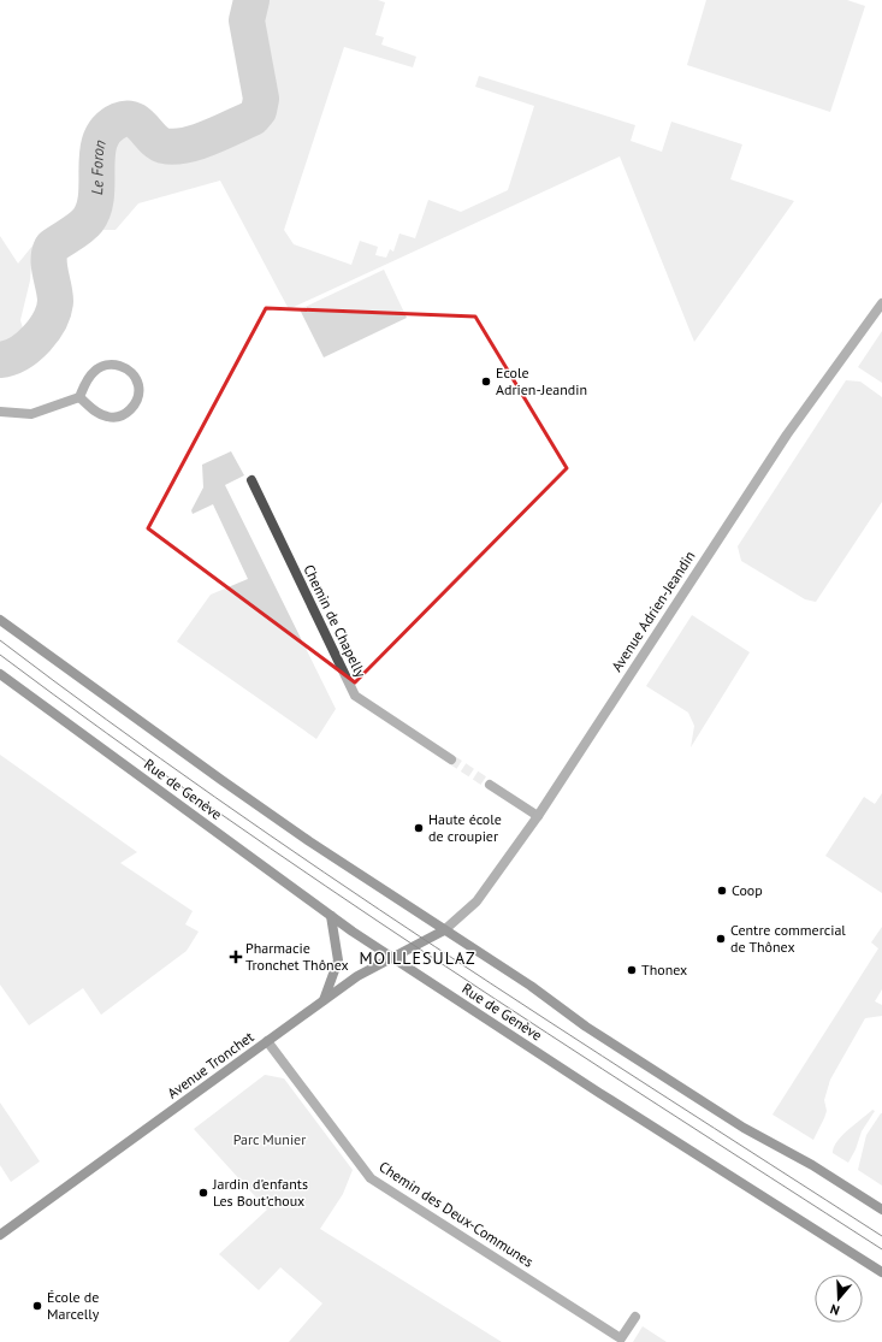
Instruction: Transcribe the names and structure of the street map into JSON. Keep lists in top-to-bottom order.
{
  "streets": {
    "main road": ["Rue de Genève", "Avenue Tronchet"],
    "street": ["Avenue Adrien-Jeandin", "Chemin de Chapelly", "Chemin des Deux-Communes"]
  },
  "crossings": [
    ["Avenue Adrien-Jeandin", "Rue de Genève"],
    ["Avenue Adrien-Jeandin", "Avenue Tronchet"],
    ["Rue de Genève", "Avenue Tronchet"],
    ["Avenue Tronchet", "Chemin des Deux-Communes"]
  ],
  "districts": ["MOILLESULAZ"],
  "water": ["Le Foron"],
  "parks": ["Parc Munier"],
  "places": {
    "other": [
      "Ecole Adrien-Jeandin",
      "Haute école de croupier",
      "Coop",
      "Centre commercial de Thônex",
      "Thonex",
      "Jardin d'enfants Les Bout'choux",
      "École de Marcelly"
    ],
    "health": ["Pharmacie Tronchet Thônex"]
  },
  "north": "bottom"
}
